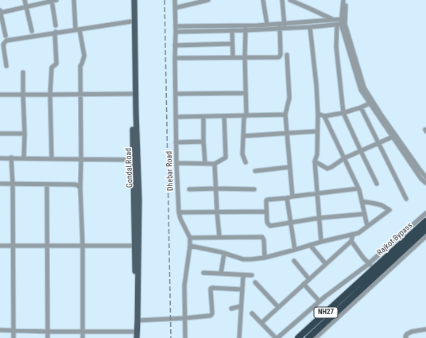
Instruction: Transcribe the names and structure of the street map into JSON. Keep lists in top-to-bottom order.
{
  "streets": {
    "highway": ["Rajkot Bypass", "NH27"],
    "main road": ["Gondal Road"],
    "street": ["Dhebar Road"]
  },
  "crossings": [
    ["Rajkot Bypass", "NH27"]
  ]
}
